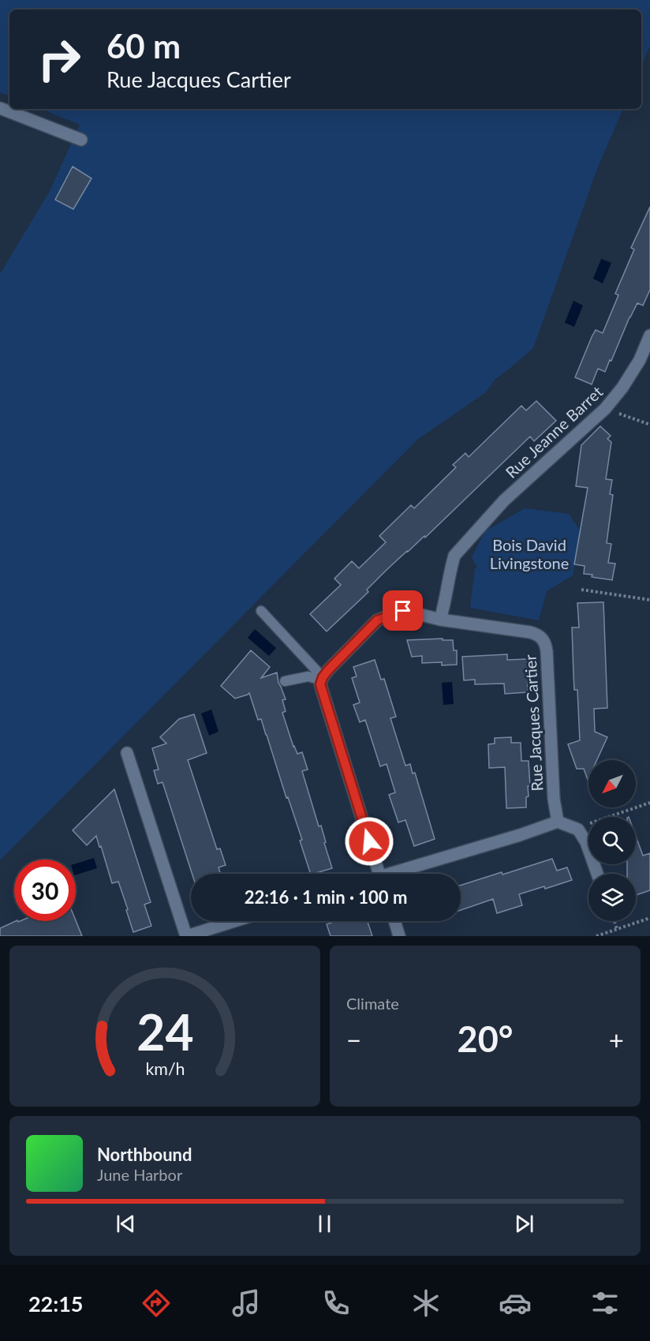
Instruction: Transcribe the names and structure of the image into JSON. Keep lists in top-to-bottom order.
{
  "streets": {
    "street": ["Rue Jeanne Barret", "Rue Jacques Cartier"]
  },
  "crossings": [
    ["Rue Jeanne Barret", "Rue Jacques Cartier"]
  ],
  "parks": ["Bois David Livingstone"],
  "north": "bottom left",
  "page": {
    "turn": ["60 m", "Rue Jacques Cartier"],
    "limit": "30",
    "trip": "22:16 · 1 min · 100 m",
    "tile": "Climate",
    "heat": ["−", "20°", "+"],
    "song": ["Northbound", "June Harbor"],
    "tabs": "22:15",
    "gauge": ["24", "km/h"]
  }
}
